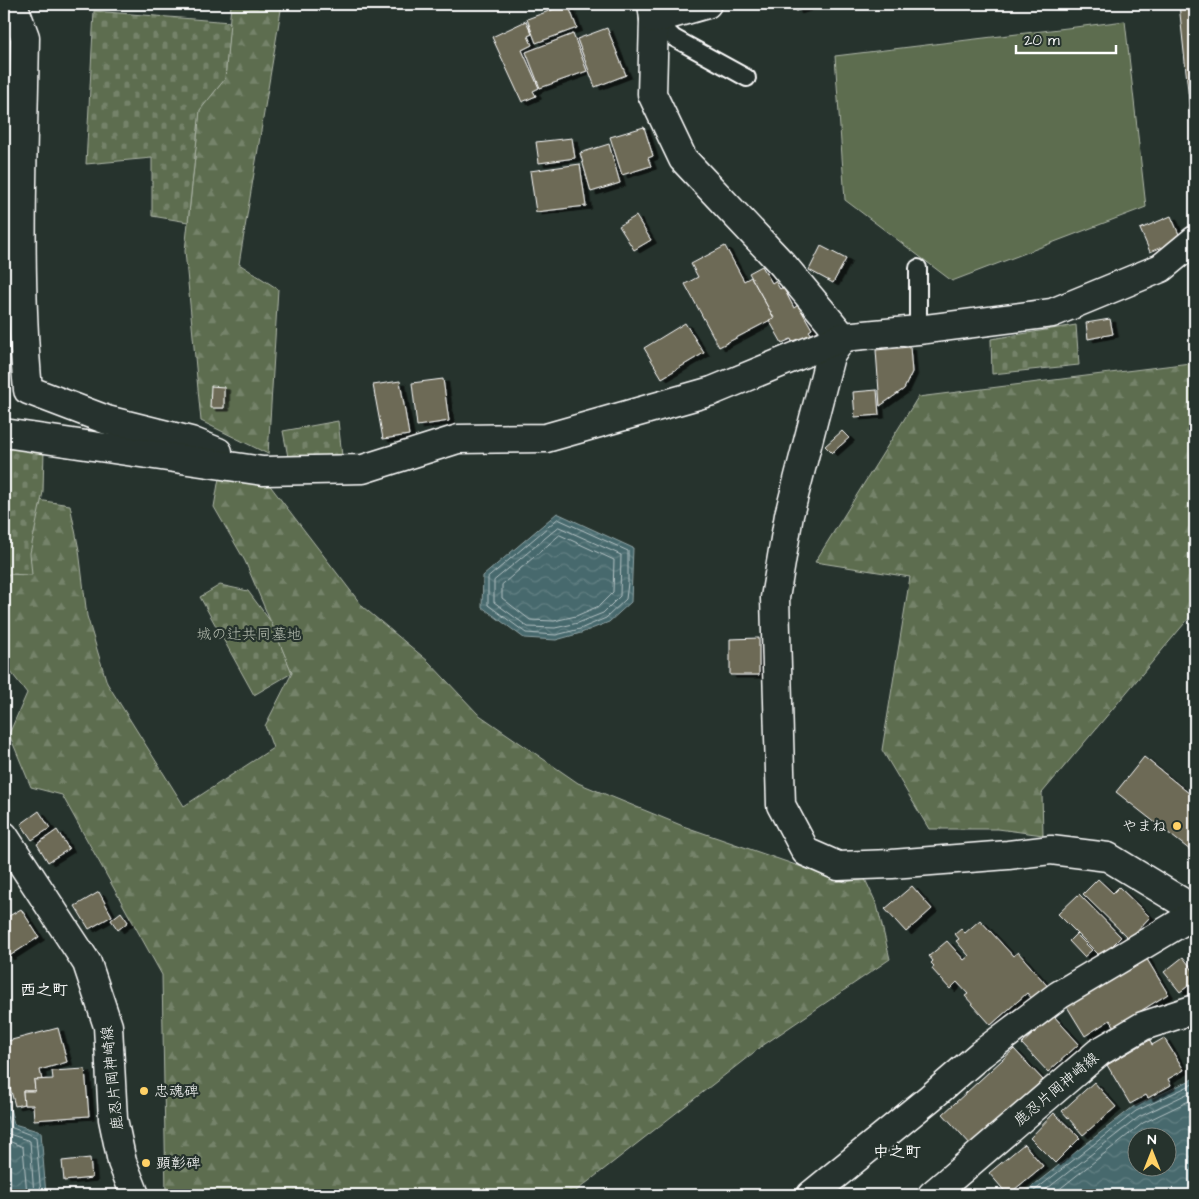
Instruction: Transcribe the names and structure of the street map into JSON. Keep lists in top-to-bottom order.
{
  "streets": {
    "street": ["鹿忍片岡神崎線"]
  },
  "districts": ["西之町", "中之町"],
  "parks": ["城の辻共同墓地"],
  "places": ["やまね", "忠魂碑", "顕彰碑"],
  "scale_bar": "20 m",
  "north": "top"
}
